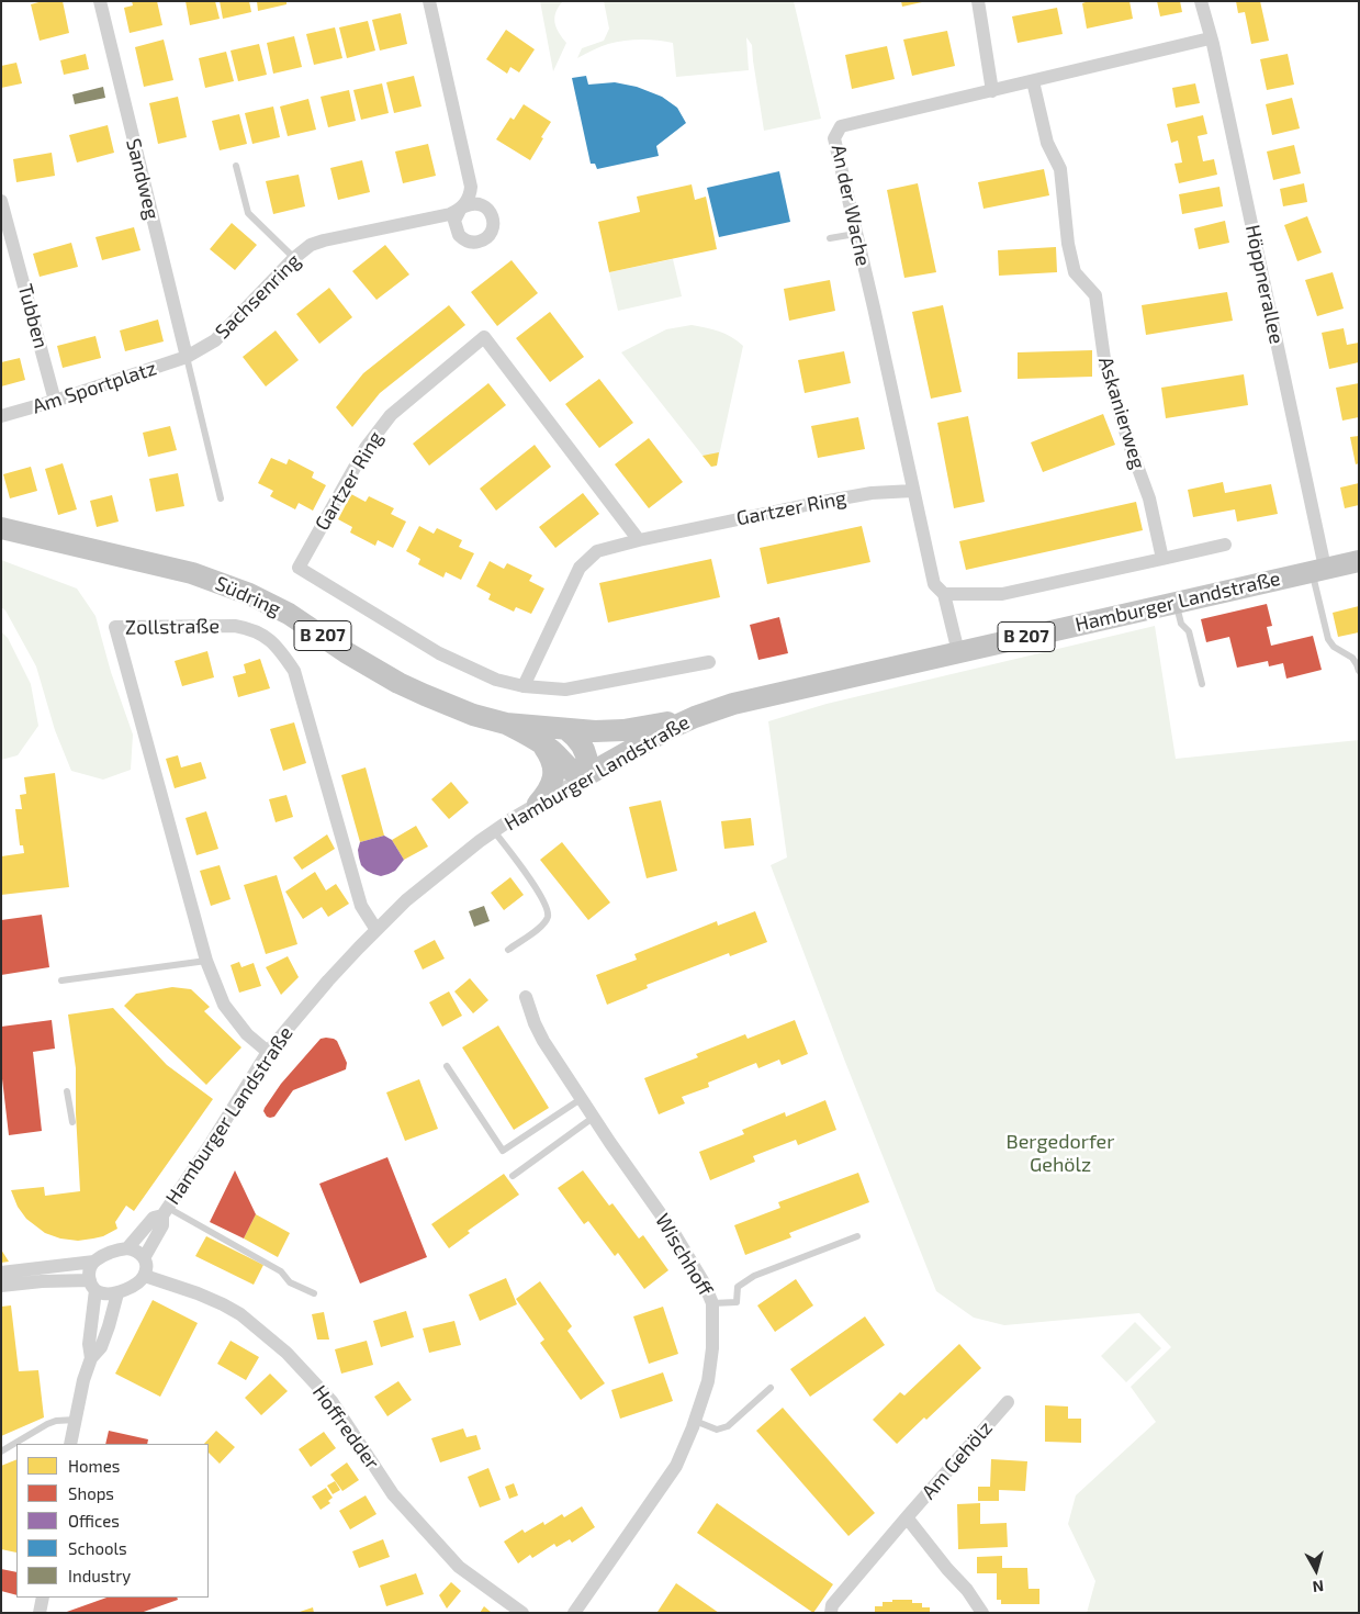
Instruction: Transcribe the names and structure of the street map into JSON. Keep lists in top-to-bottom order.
{
  "streets": {
    "main road": ["Südring", "Hamburger Landstraße", "B 207"],
    "street": [
      "Sandweg",
      "An der Wache",
      "Höppnerallee",
      "Sachsenring",
      "Tubben",
      "Am Sportplatz",
      "Askanierweg",
      "Gartzer Ring",
      "Zollstraße",
      "Wischhoff",
      "Hoffredder",
      "Am Gehölz"
    ]
  },
  "crossings": [
    ["Sandweg", "Sachsenring"],
    ["Sandweg", "Am Sportplatz"],
    ["An der Wache", "Höppnerallee"],
    ["An der Wache", "Askanierweg"],
    ["An der Wache", "Gartzer Ring"],
    ["An der Wache", "Hamburger Landstraße"],
    ["Höppnerallee", "Hamburger Landstraße"],
    ["Sachsenring", "Am Sportplatz"],
    ["Tubben", "Am Sportplatz"],
    ["Südring", "Hamburger Landstraße"],
    ["Hamburger Landstraße", "Zollstraße"],
    ["Hamburger Landstraße", "Hoffredder"]
  ],
  "parks": ["Bergedorfer Gehölz"],
  "legend": [
    "Homes",
    "Shops",
    "Offices",
    "Schools",
    "Industry"
  ],
  "north": "bottom"
}
